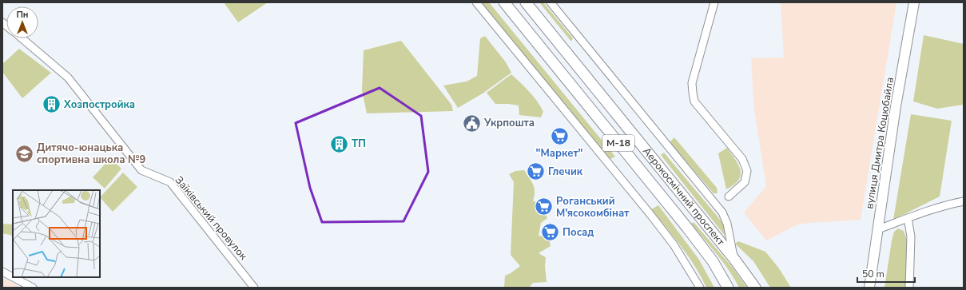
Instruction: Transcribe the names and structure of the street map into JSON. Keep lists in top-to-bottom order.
{
  "streets": {
    "main road": ["М-18", "вулиця Дмитра Коцюбайла", "Аерокосмічний проспект"],
    "street": ["Заїківський провулок"]
  },
  "places": {
    "building": ["Хозпостройка", "ТП"],
    "public building": ["Укрпошта"],
    "supermarket": [
      "\"Маркет\"",
      "Глечик",
      "Роганський М'ясокомбінат",
      "Посад"
    ],
    "school or university": ["Дитячо-юнацька спортивна школа №9"]
  },
  "scale_bar": "50 m",
  "north": "top"
}
